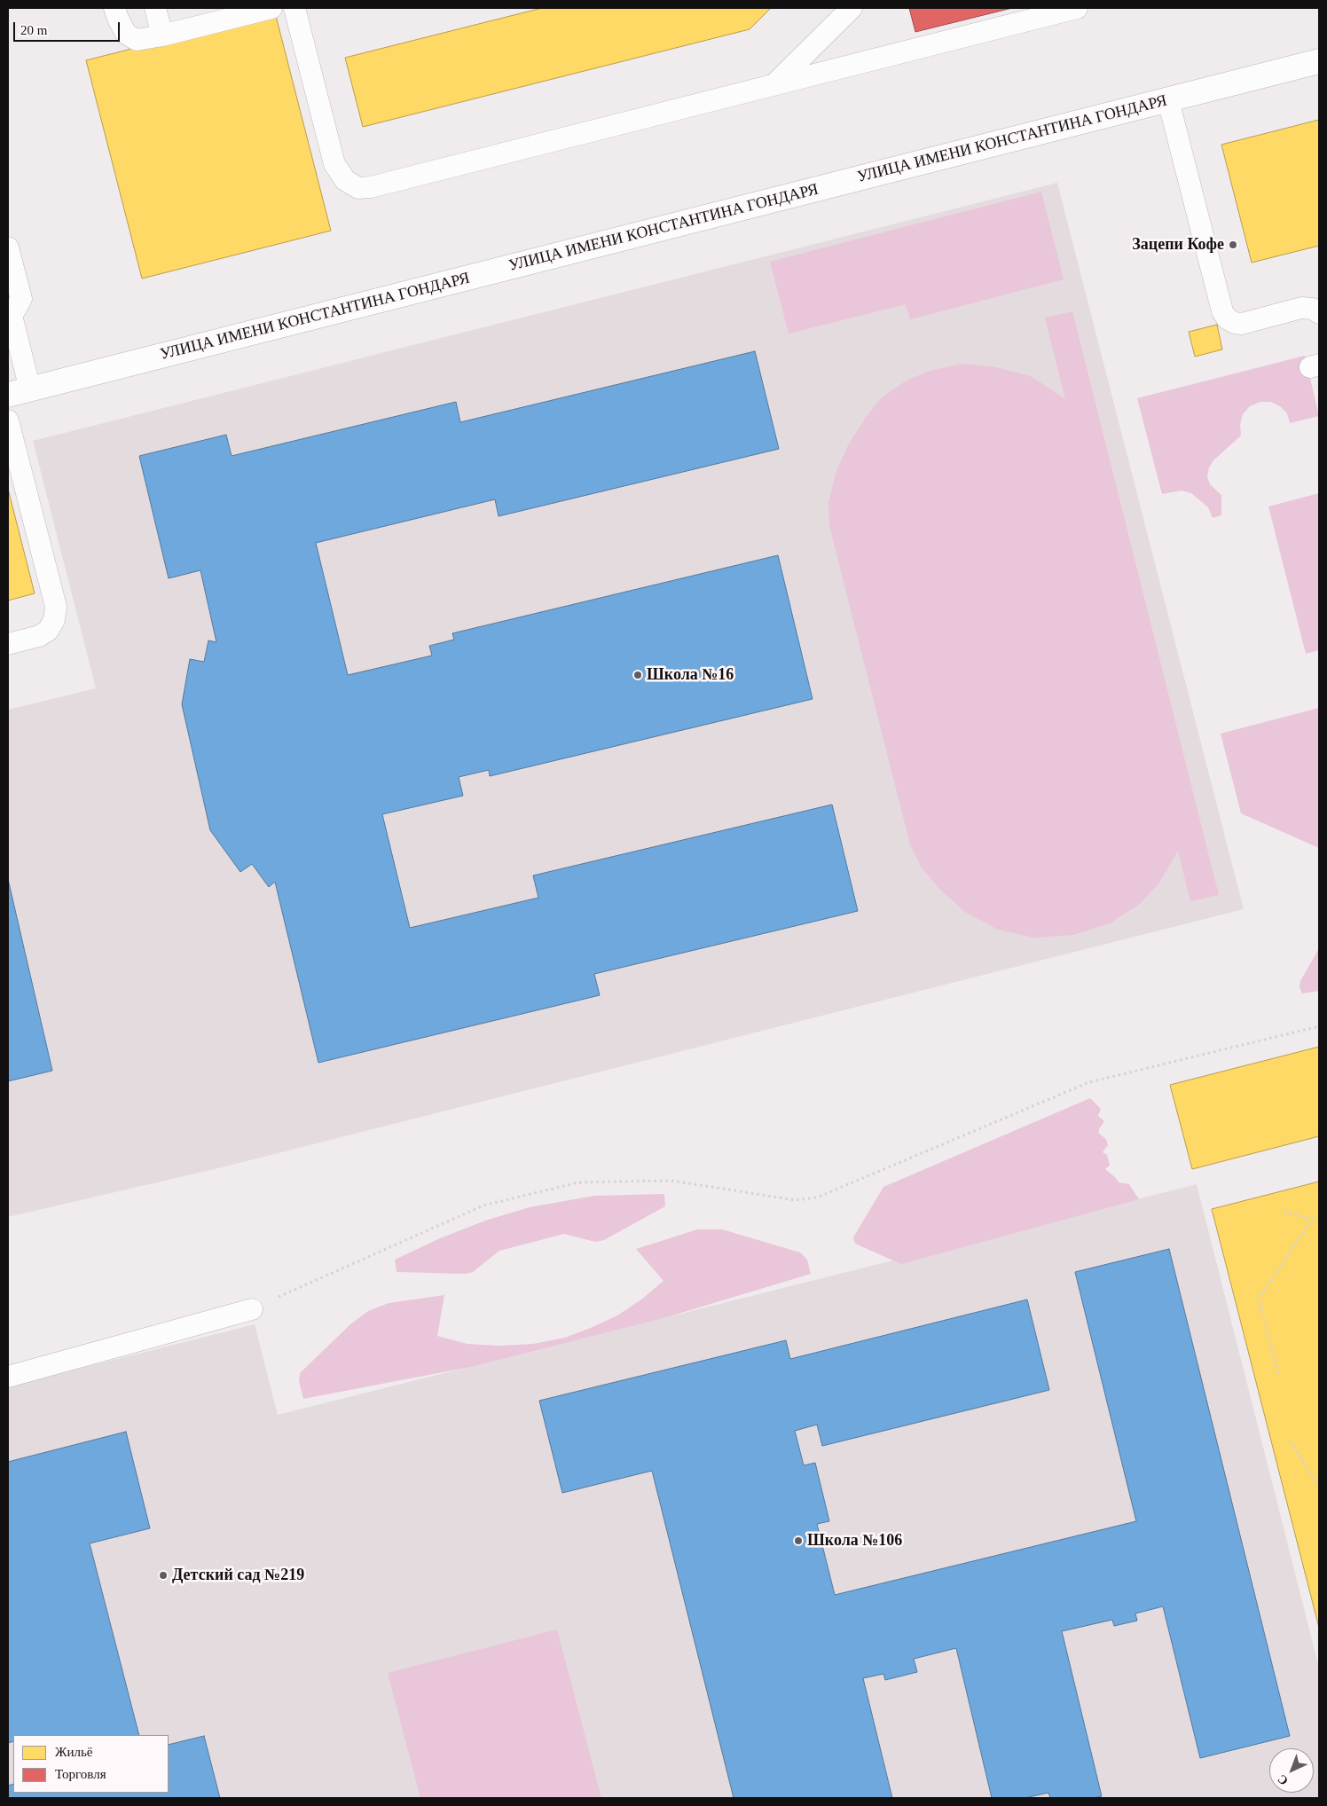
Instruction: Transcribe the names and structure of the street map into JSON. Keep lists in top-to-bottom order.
{
  "streets": {
    "street": ["УЛИЦА ИМЕНИ КОНСТАНТИНА ГОНДАРЯ"]
  },
  "places": [
    "Зацепи Кофе",
    "Школа №16",
    "Школа №106",
    "Детский сад №219"
  ],
  "legend": ["Жильё", "Торговля"],
  "scale_bar": "20 m",
  "north": "bottom left"
}
